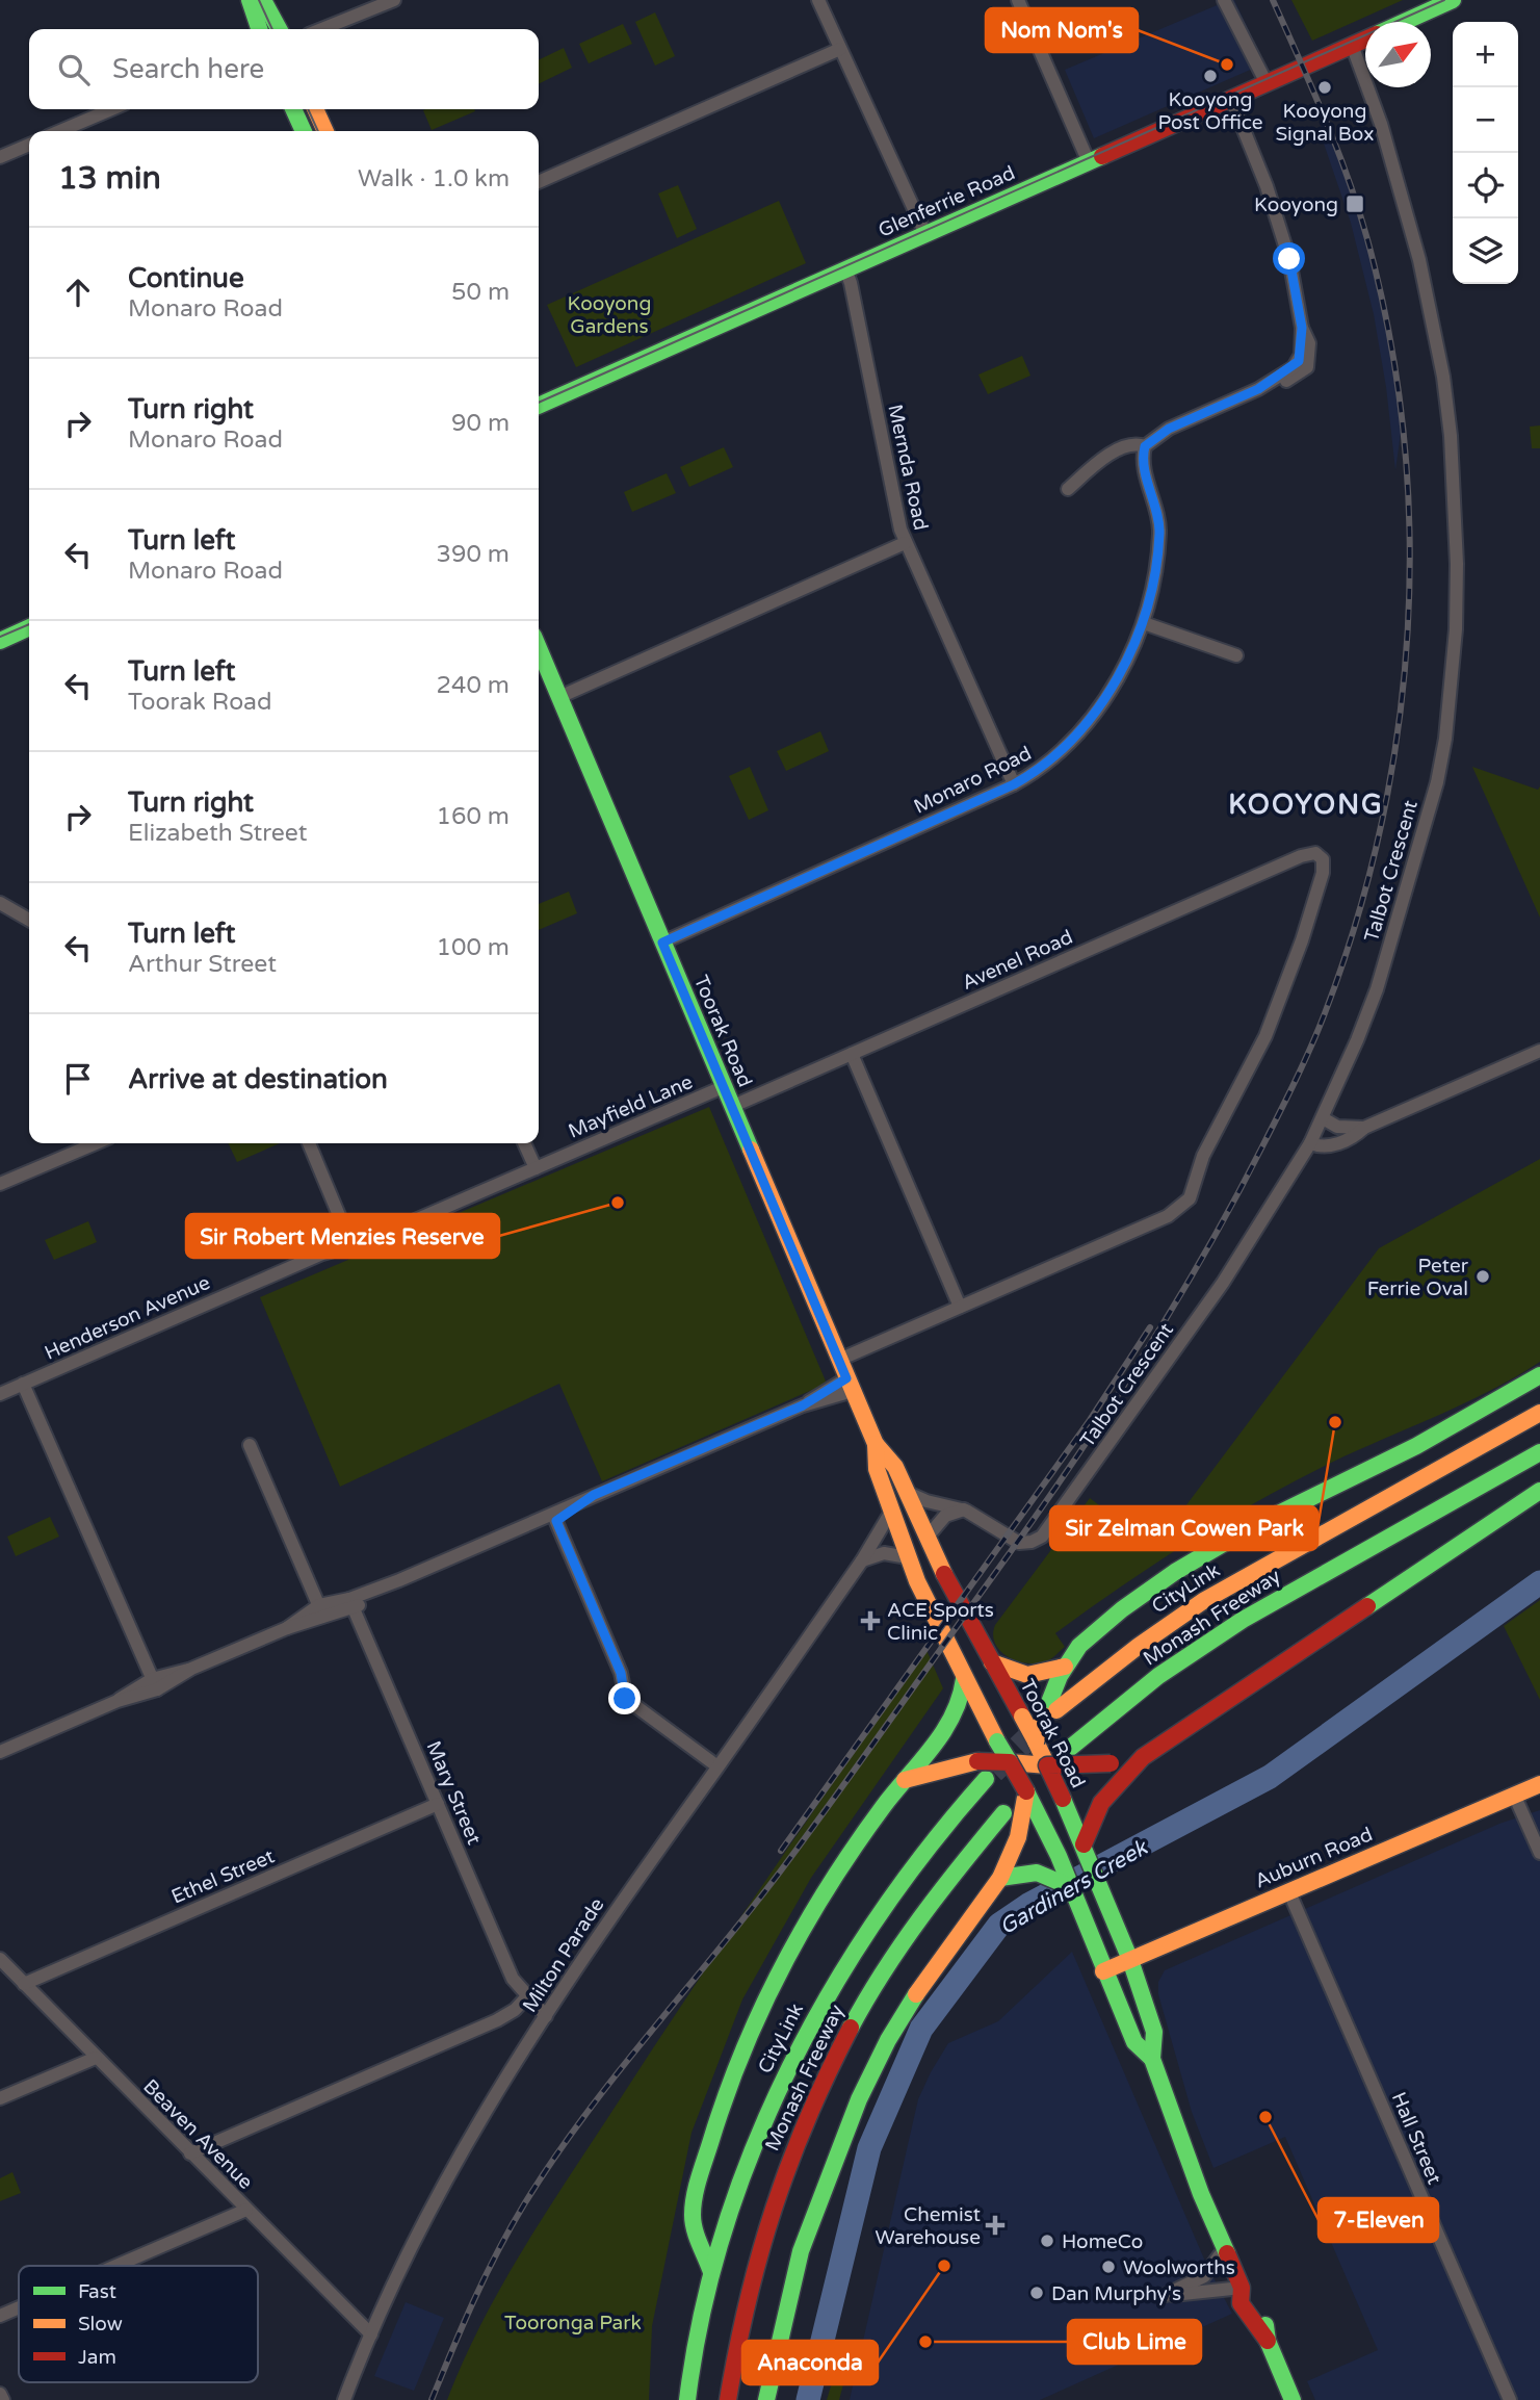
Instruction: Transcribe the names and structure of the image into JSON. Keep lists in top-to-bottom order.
{
  "streets": {
    "main road": [
      "Glenferrie Road",
      "Toorak Road",
      "CityLink",
      "Monash Freeway",
      "Auburn Road"
    ],
    "street": [
      "Mernda Road",
      "Monaro Road",
      "Talbot Crescent",
      "Avenel Road",
      "Mayfield Lane",
      "Henderson Avenue",
      "Mary Street",
      "Ethel Street",
      "Milton Parade",
      "Beaven Avenue",
      "Hall Street"
    ]
  },
  "crossings": [
    ["Glenferrie Road", "Mernda Road"],
    ["Glenferrie Road", "Talbot Crescent"],
    ["Mernda Road", "Monaro Road"],
    ["Monaro Road", "Toorak Road"],
    ["Talbot Crescent", "Toorak Road"],
    ["Avenel Road", "Toorak Road"],
    ["Toorak Road", "Mayfield Lane"],
    ["Toorak Road", "Auburn Road"],
    ["Toorak Road", "Milton Parade"],
    ["Mayfield Lane", "Henderson Avenue"],
    ["Mary Street", "Ethel Street"],
    ["Mary Street", "Milton Parade"],
    ["Auburn Road", "Hall Street"],
    ["Ethel Street", "Beaven Avenue"],
    ["Milton Parade", "Beaven Avenue"]
  ],
  "districts": ["KOOYONG"],
  "water": ["Gardiners Creek"],
  "parks": ["Kooyong Gardens", "Tooronga Park"],
  "places": {
    "other": [
      "Nom Nom's",
      "Kooyong Post Office",
      "Kooyong Signal Box",
      "Sir Robert Menzies Reserve",
      "Peter Ferrie Oval",
      "Sir Zelman Cowen Park",
      "7-Eleven",
      "HomeCo",
      "Anaconda",
      "Woolworths",
      "Dan Murphy's",
      "Club Lime"
    ],
    "transit": ["Kooyong"],
    "health": ["ACE Sports Clinic", "Chemist Warehouse"]
  },
  "legend": ["Fast", "Slow", "Jam"],
  "north": "top right",
  "page": {
    "map_buttons": ["+", "−"],
    "search": "Search here",
    "heading": ["13 min", "Walk · 1.0 km"],
    "list": [
      ["Continue", "Monaro Road", "50 m"],
      ["Turn right", "Monaro Road", "90 m"],
      ["Turn left", "Monaro Road", "390 m"],
      ["Turn left", "Toorak Road", "240 m"],
      ["Turn right", "Elizabeth Street", "160 m"],
      ["Turn left", "Arthur Street", "100 m"],
      "Arrive at destination"
    ]
  }
}
